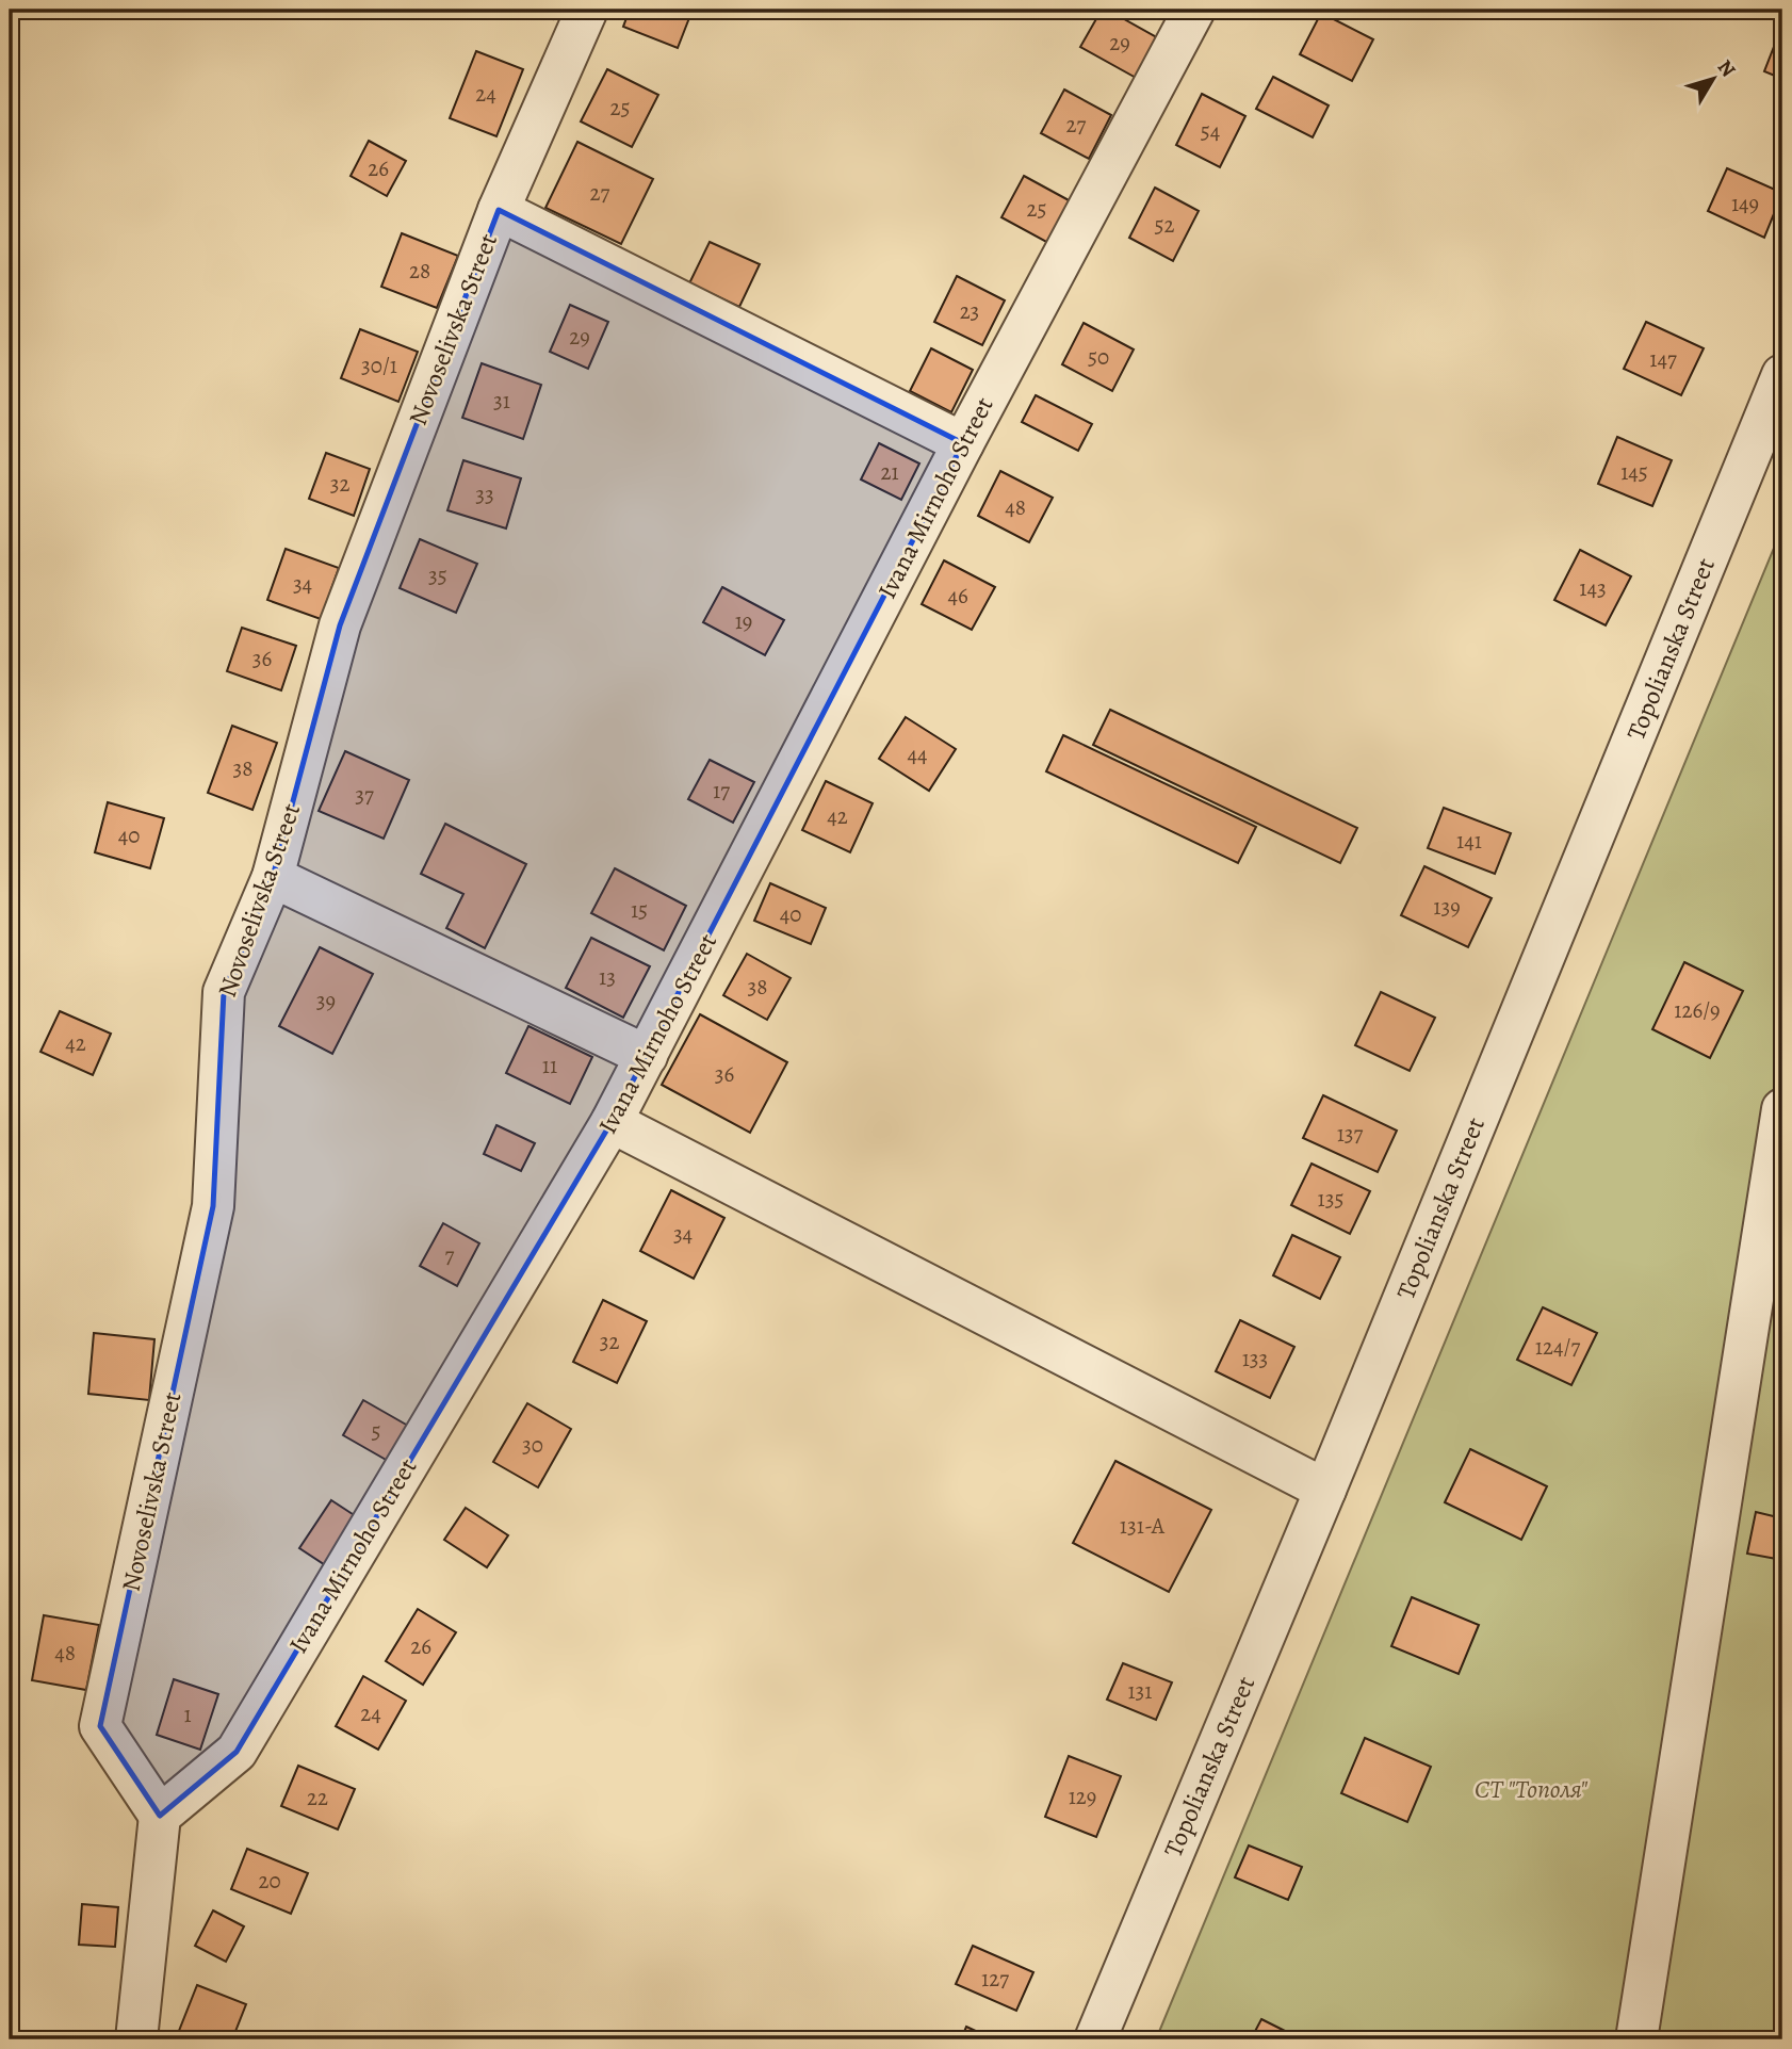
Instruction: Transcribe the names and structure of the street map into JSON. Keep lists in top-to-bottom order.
{
  "streets": {
    "street": ["Novoselivska Street", "Ivana Mirnoho Street", "Topolianska Street"]
  },
  "crossings": [
    ["Novoselivska Street", "Ivana Mirnoho Street"]
  ],
  "parks": ["СТ \"Тополя\""],
  "house_numbers": [
    "29",
    "24",
    "25",
    "27",
    "54",
    "26",
    "27",
    "149",
    "25",
    "52",
    "28",
    "23",
    "29",
    "50",
    "147",
    "30/1",
    "31",
    "21",
    "145",
    "32",
    "33",
    "48",
    "35",
    "34",
    "143",
    "46",
    "19",
    "36",
    "44",
    "38",
    "17",
    "37",
    "42",
    "40",
    "141",
    "139",
    "15",
    "40",
    "13",
    "38",
    "39",
    "126/9",
    "42",
    "11",
    "36",
    "137",
    "135",
    "34",
    "7",
    "32",
    "124/7",
    "133",
    "5",
    "30",
    "131-А",
    "26",
    "48",
    "131",
    "24",
    "1",
    "129",
    "22",
    "20",
    "127"
  ],
  "north": "top right"
}
